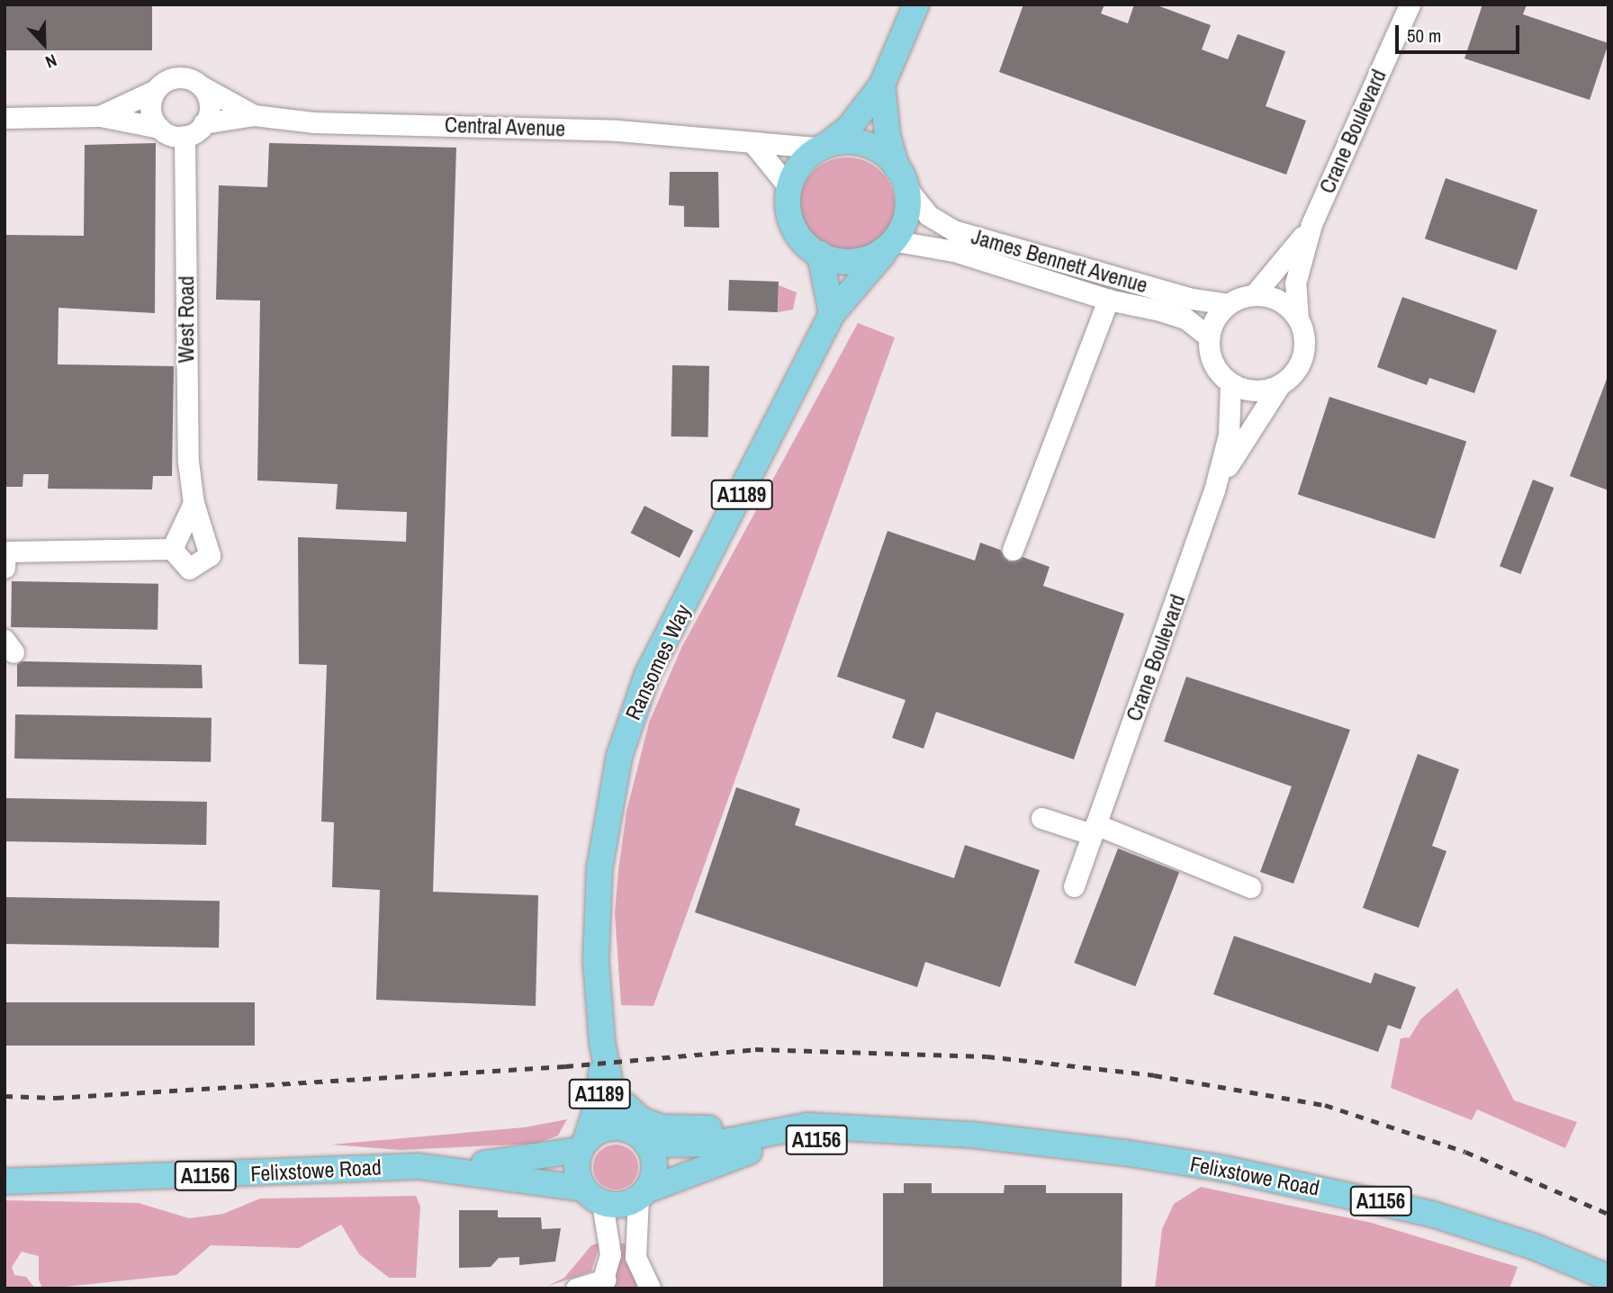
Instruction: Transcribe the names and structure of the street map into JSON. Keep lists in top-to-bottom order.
{
  "streets": {
    "main road": [
      "A1189",
      "Ransomes Way",
      "A1156",
      "Felixstowe Road"
    ],
    "street": [
      "Central Avenue",
      "Crane Boulevard",
      "James Bennett Avenue",
      "West Road"
    ]
  },
  "crossings": [
    ["Central Avenue", "James Bennett Avenue"],
    ["Central Avenue", "West Road"],
    ["Central Avenue", "Ransomes Way"],
    ["Crane Boulevard", "James Bennett Avenue"],
    ["James Bennett Avenue", "Ransomes Way"],
    ["Ransomes Way", "Felixstowe Road"]
  ],
  "scale_bar": "50 m",
  "north": "bottom"
}
